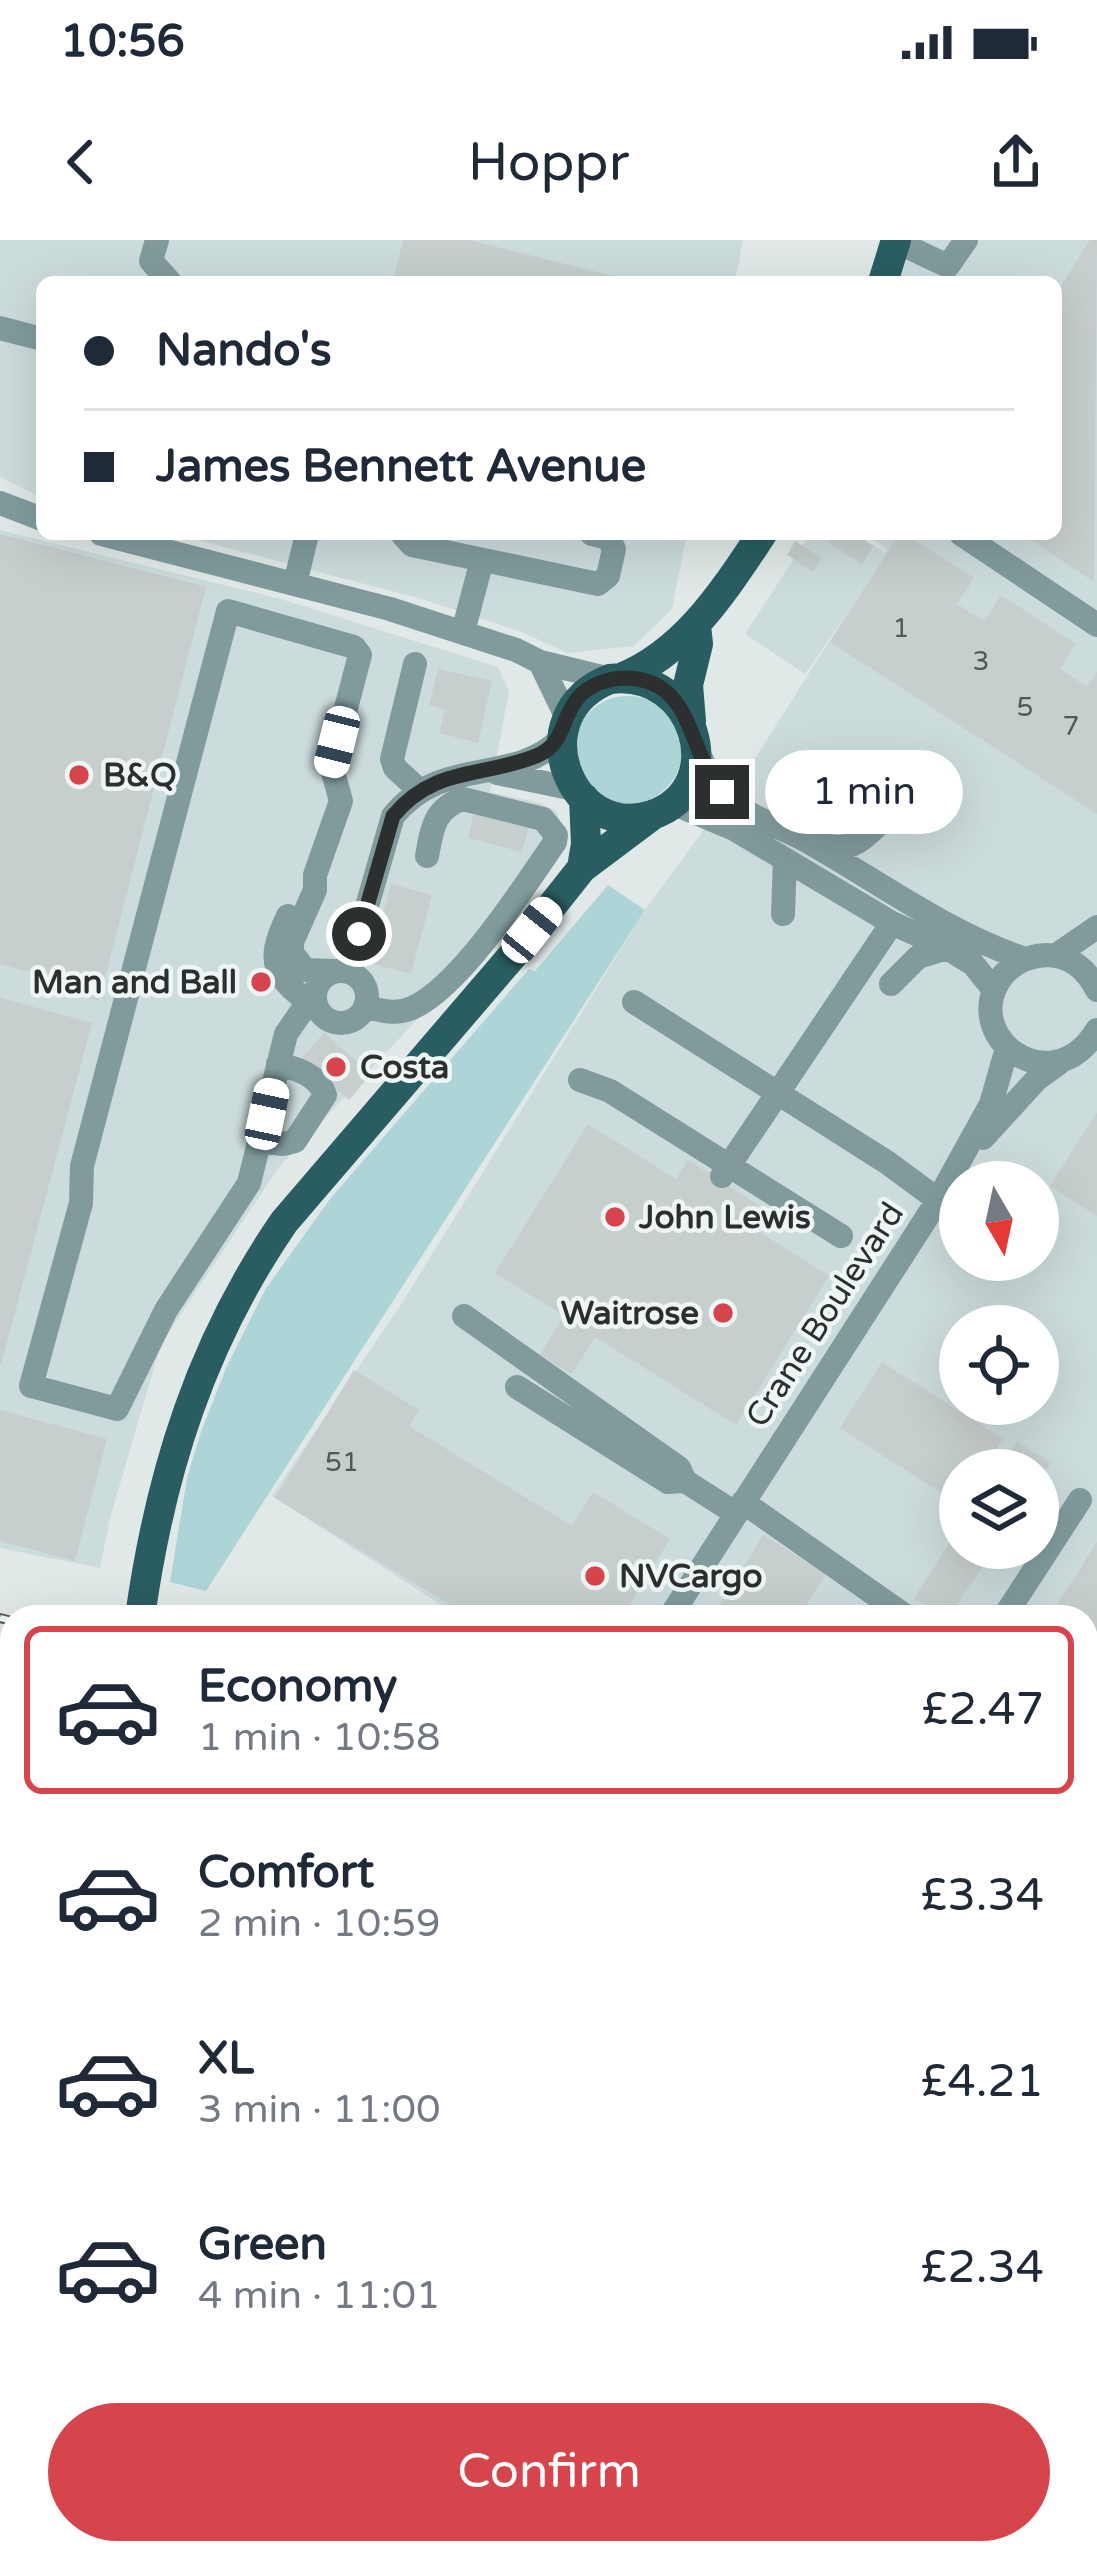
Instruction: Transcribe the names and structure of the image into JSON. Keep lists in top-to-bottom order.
{
  "streets": {
    "street": ["Crane Boulevard"]
  },
  "places": [
    "B&Q",
    "Man and Ball",
    "Costa",
    "John Lewis",
    "Waitrose",
    "NVCargo"
  ],
  "house_numbers": [
    "1",
    "3",
    "5",
    "7",
    "51"
  ],
  "north": "bottom",
  "page": {
    "status": "10:56",
    "header": "Hoppr",
    "banner": ["Nando's", "James Bennett Avenue"],
    "bubble": "1 min",
    "list": [
      {
        "name": "Economy",
        "note": "1 min · 10:58",
        "value": "£2.47"
      },
      {
        "name": "Comfort",
        "note": "2 min · 10:59",
        "value": "£3.34"
      },
      {
        "name": "XL",
        "note": "3 min · 11:00",
        "value": "£4.21"
      },
      {
        "name": "Green",
        "note": "4 min · 11:01",
        "value": "£2.34"
      }
    ],
    "buttons": "Confirm"
  }
}
